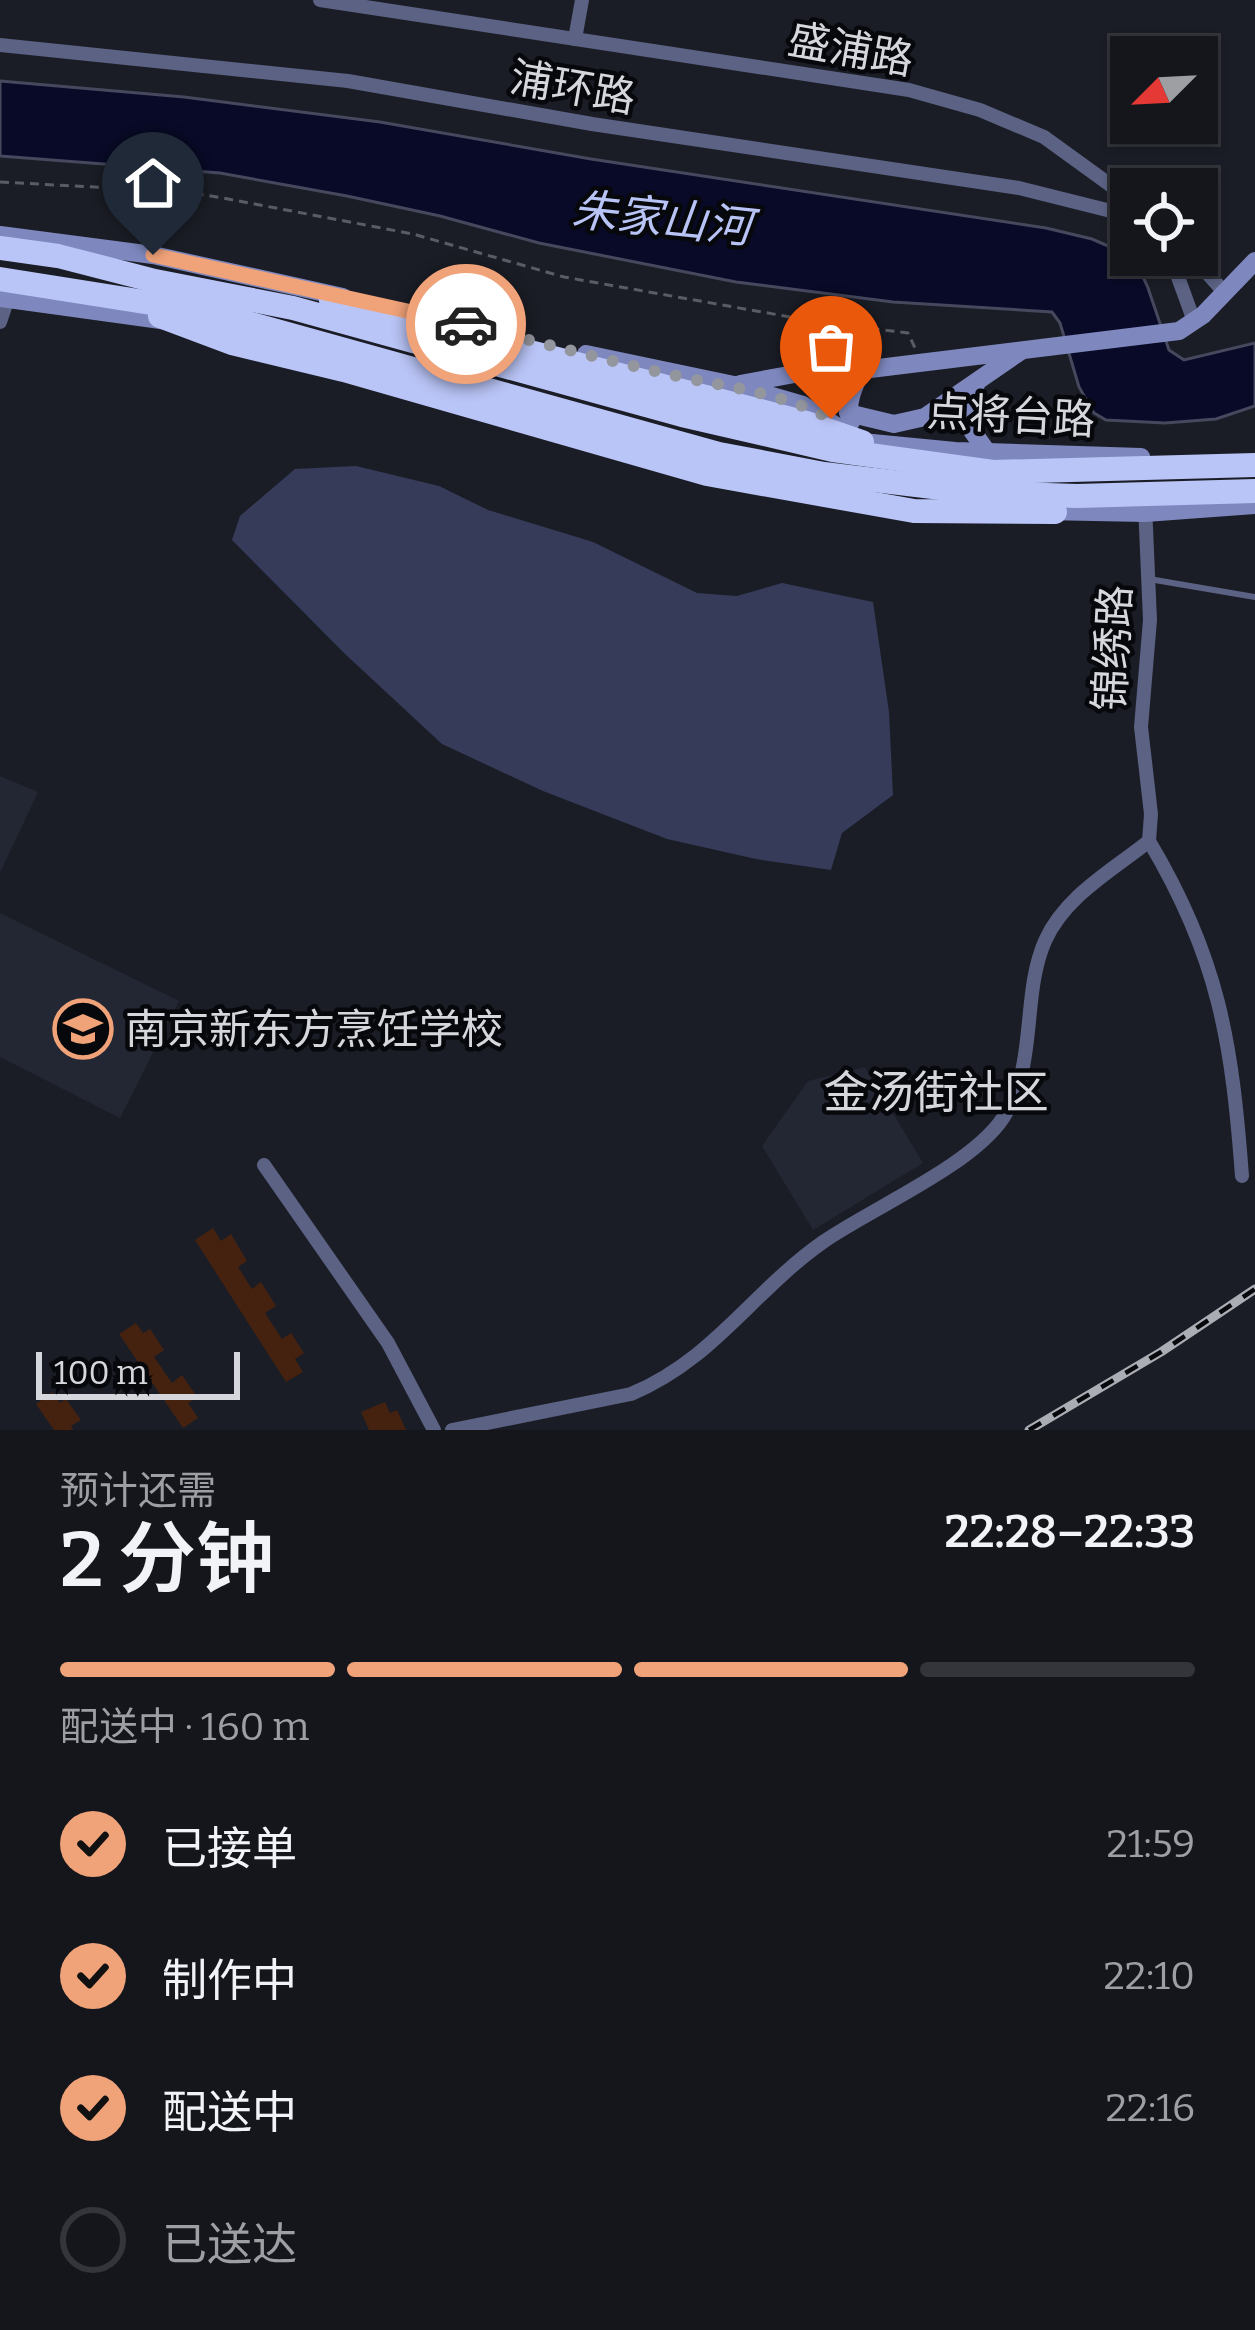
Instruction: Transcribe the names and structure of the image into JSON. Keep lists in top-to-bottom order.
{
  "streets": {
    "main road": ["点将台路"],
    "street": ["盛浦路", "浦环路", "锦绣路"]
  },
  "crossings": [
    ["点将台路", "锦绣路"]
  ],
  "districts": ["金汤街社区"],
  "water": ["朱家山河"],
  "places": {
    "school or university": ["南京新东方烹饪学校"]
  },
  "scale_bar": "100 m",
  "north": "bottom left",
  "page": {
    "scale": "100 m",
    "heading": ["2 分钟", "预计还需", "22:28–22:33"],
    "bar": "配送中 · 160 m",
    "list": [
      ["已接单", "21:59"],
      ["制作中", "22:10"],
      ["配送中", "22:16"],
      "已送达"
    ]
  }
}
